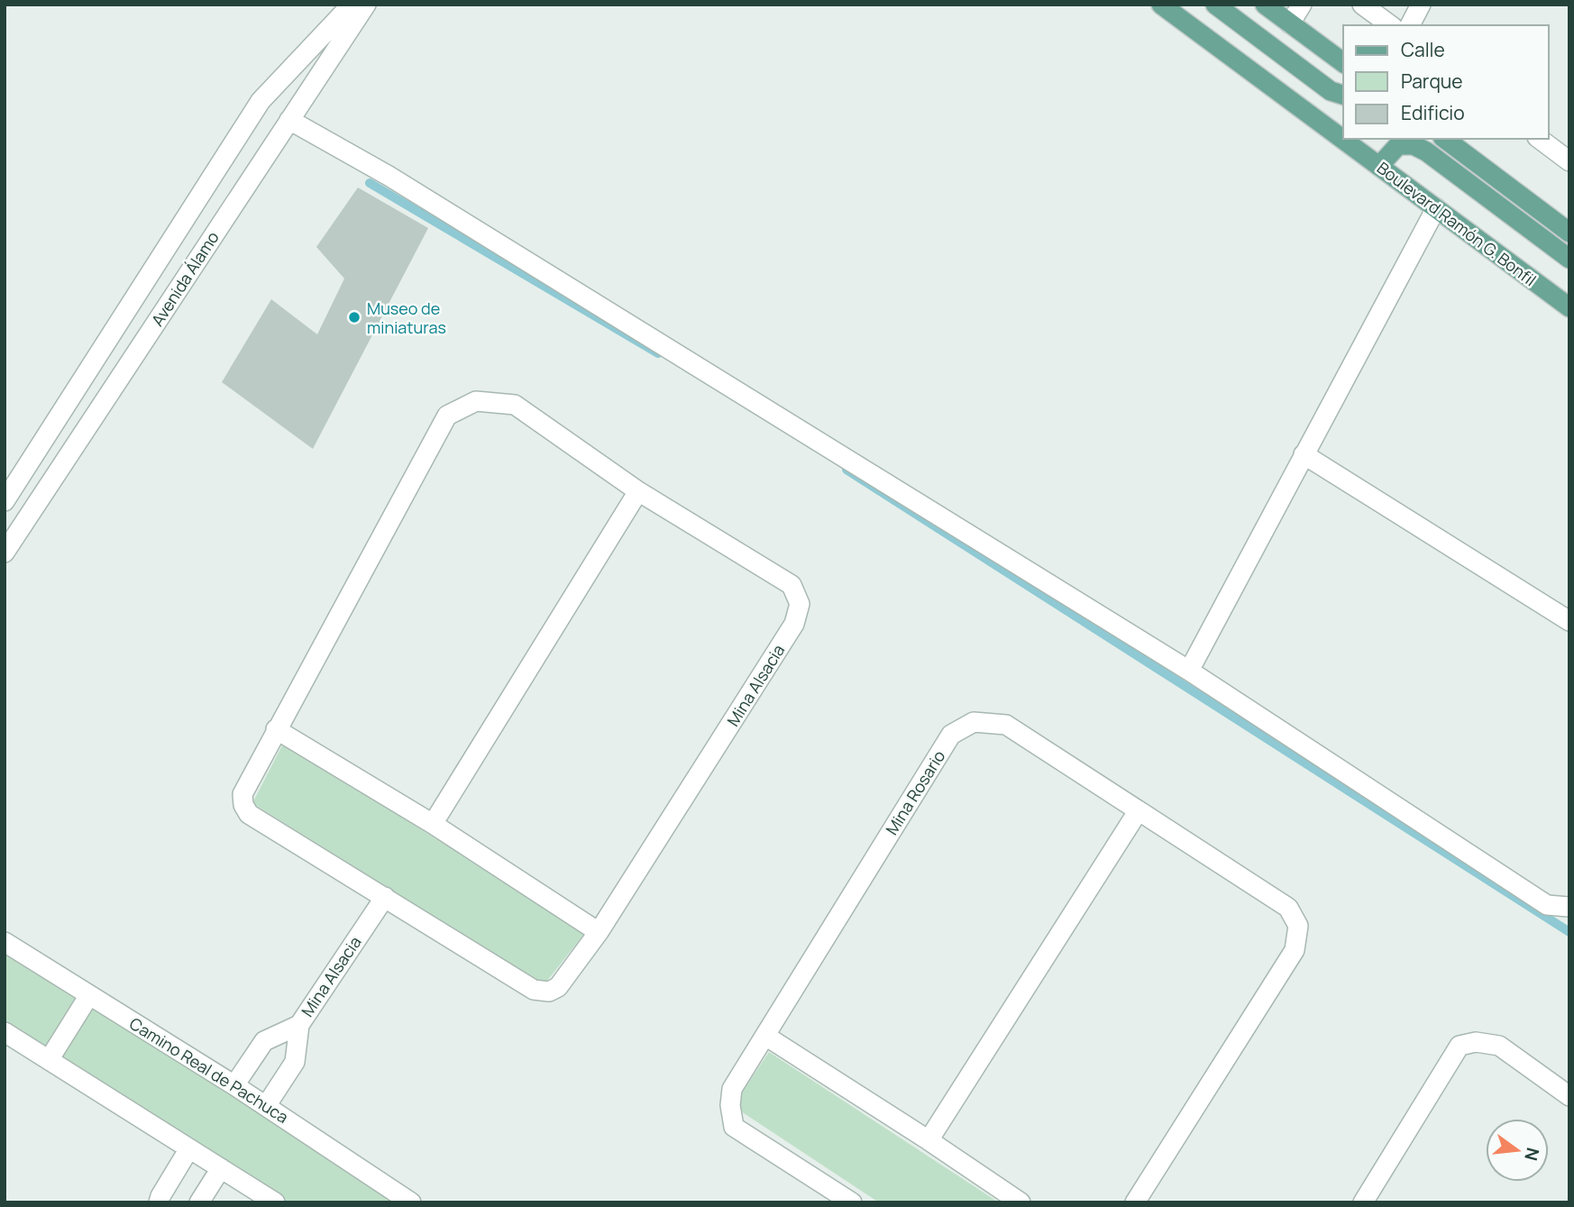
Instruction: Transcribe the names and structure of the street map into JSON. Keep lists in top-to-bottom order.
{
  "streets": {
    "main road": ["Boulevard Ramón G. Bonfil"],
    "street": [
      "Avenida Álamo",
      "Mina Alsacia",
      "Mina Rosario",
      "Camino Real de Pachuca"
    ]
  },
  "crossings": [
    ["Mina Alsacia", "Camino Real de Pachuca"]
  ],
  "places": ["Museo de miniaturas"],
  "legend": ["Calle", "Parque", "Edificio"],
  "north": "right"
}
